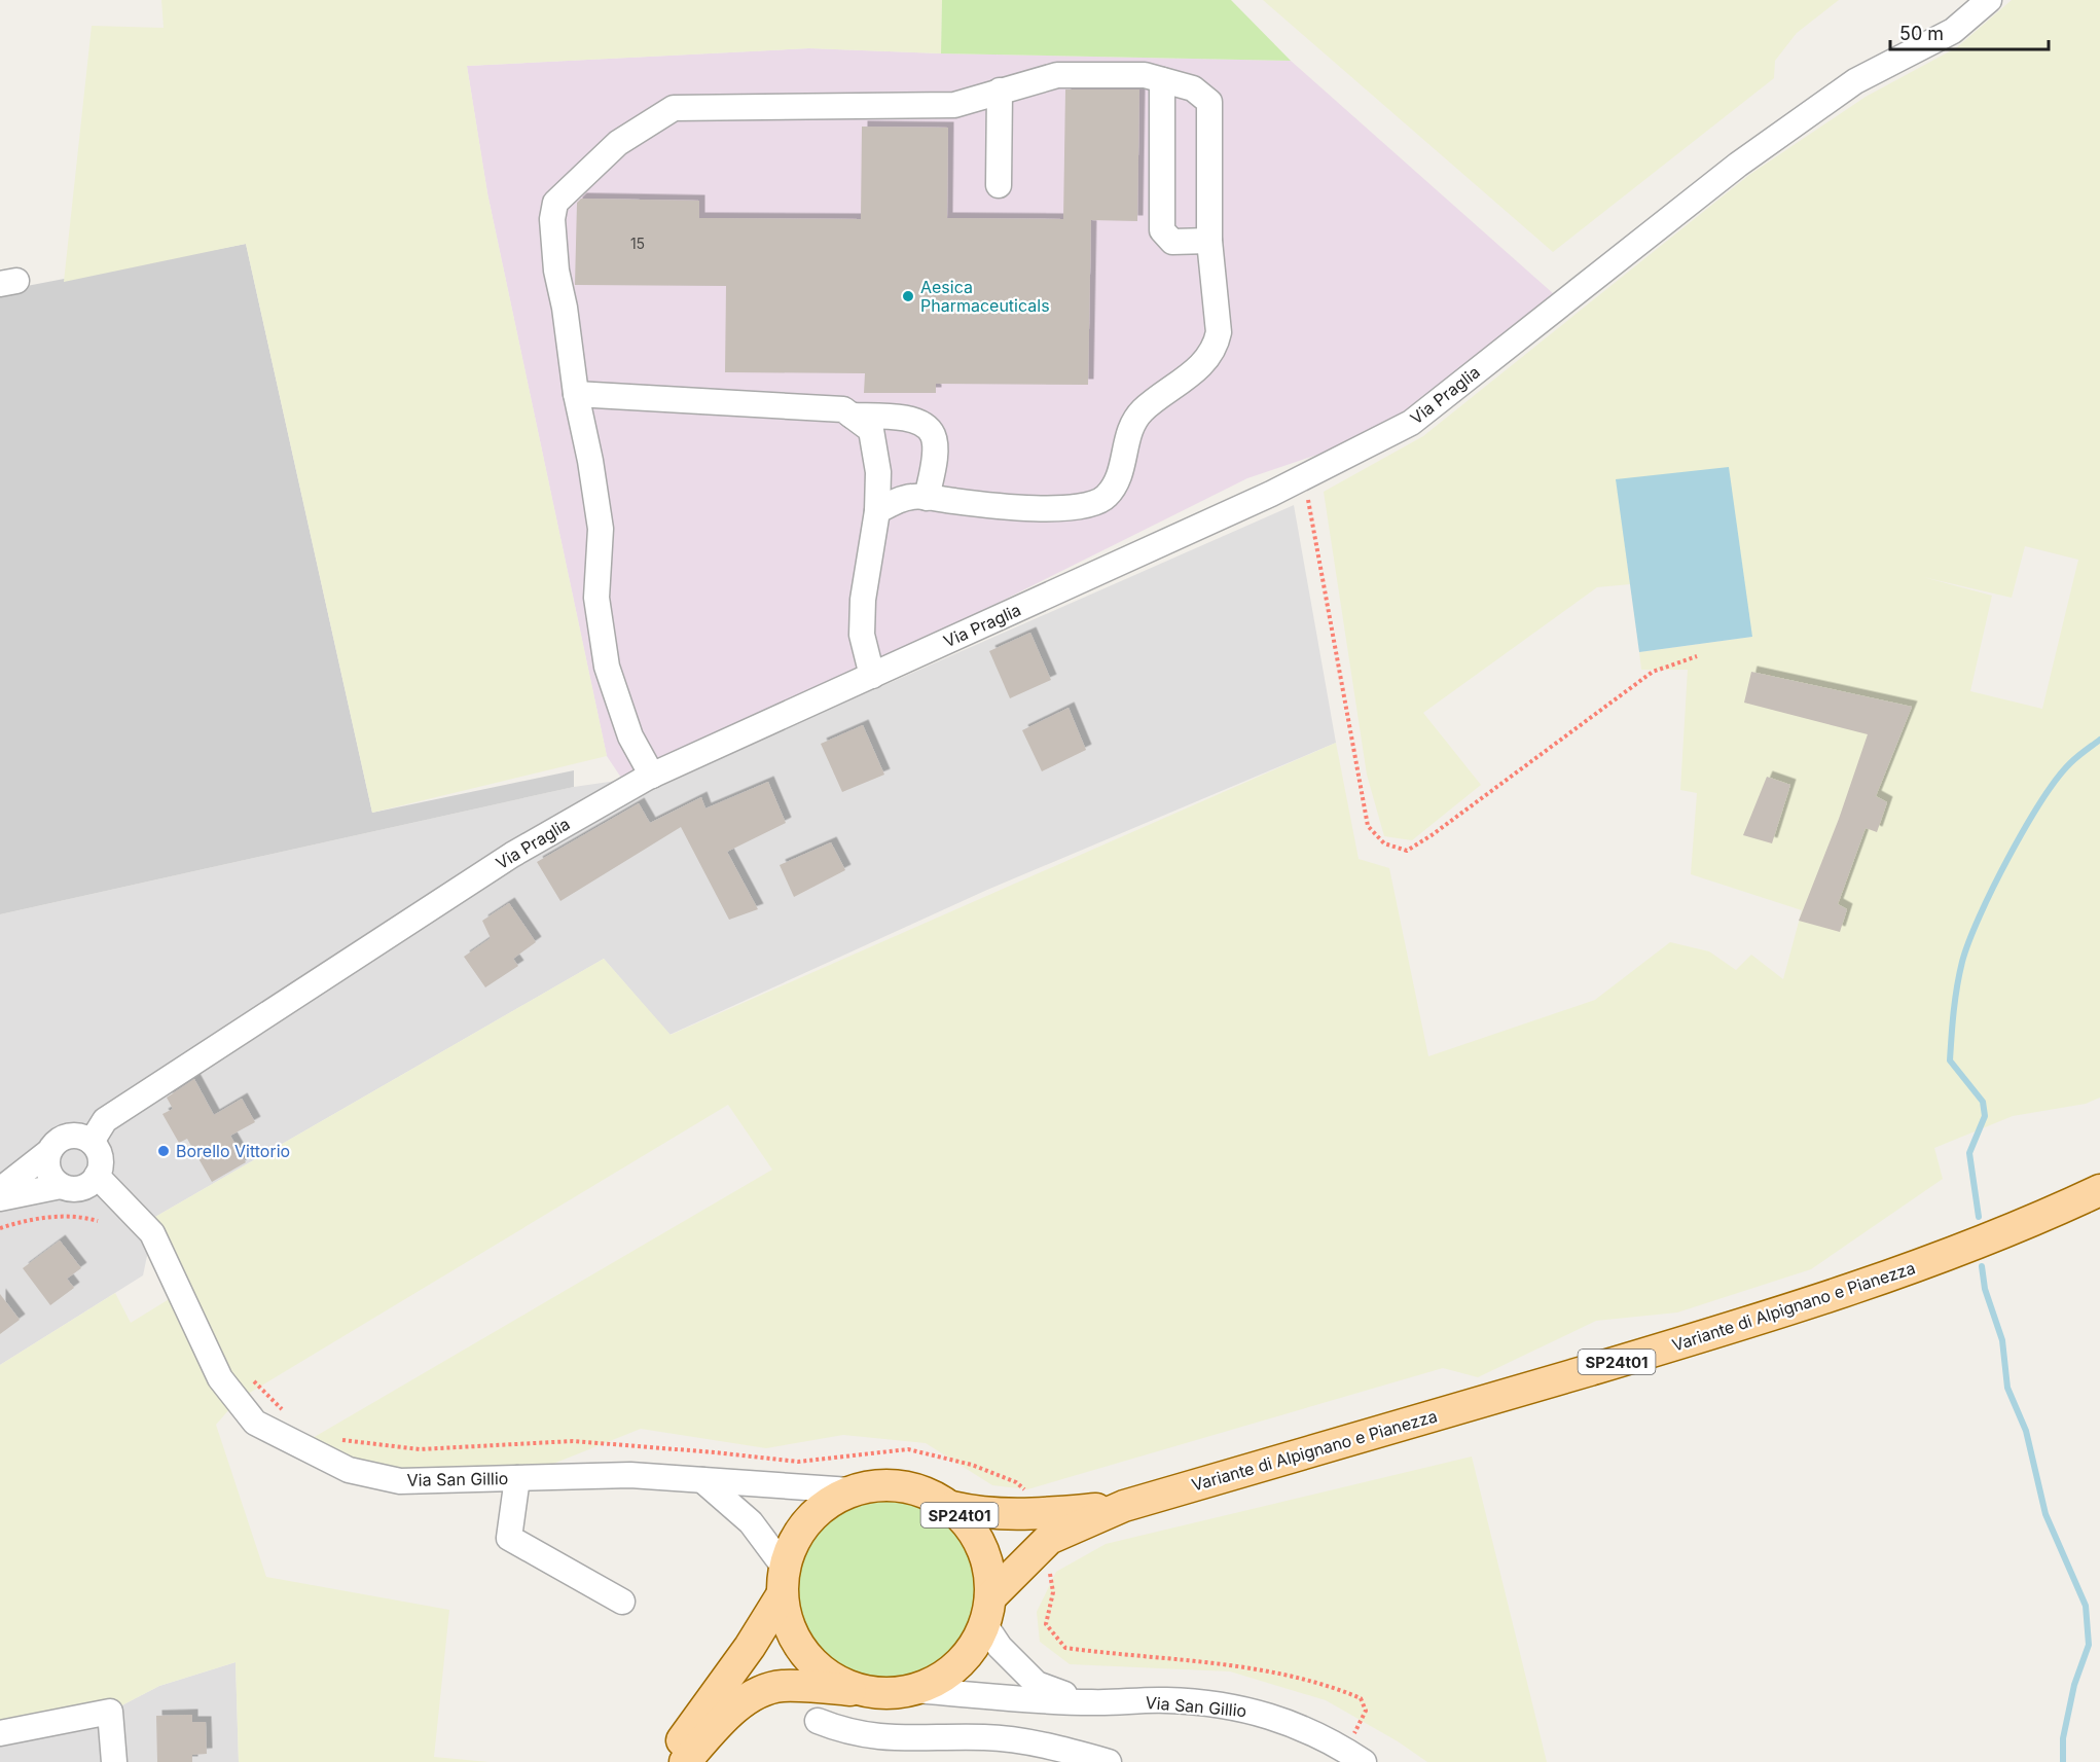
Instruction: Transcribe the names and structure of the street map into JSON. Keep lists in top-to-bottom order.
{
  "streets": {
    "main road": ["Variante di Alpignano e Pianezza", "SP24t01"],
    "street": ["Via Praglia", "Via San Gillio"]
  },
  "crossings": [
    ["Via Praglia", "Via San Gillio"],
    ["Variante di Alpignano e Pianezza", "Via San Gillio"]
  ],
  "places": ["Aesica Pharmaceuticals", "Borello Vittorio"],
  "house_numbers": ["15"],
  "scale_bar": "50 m"
}
